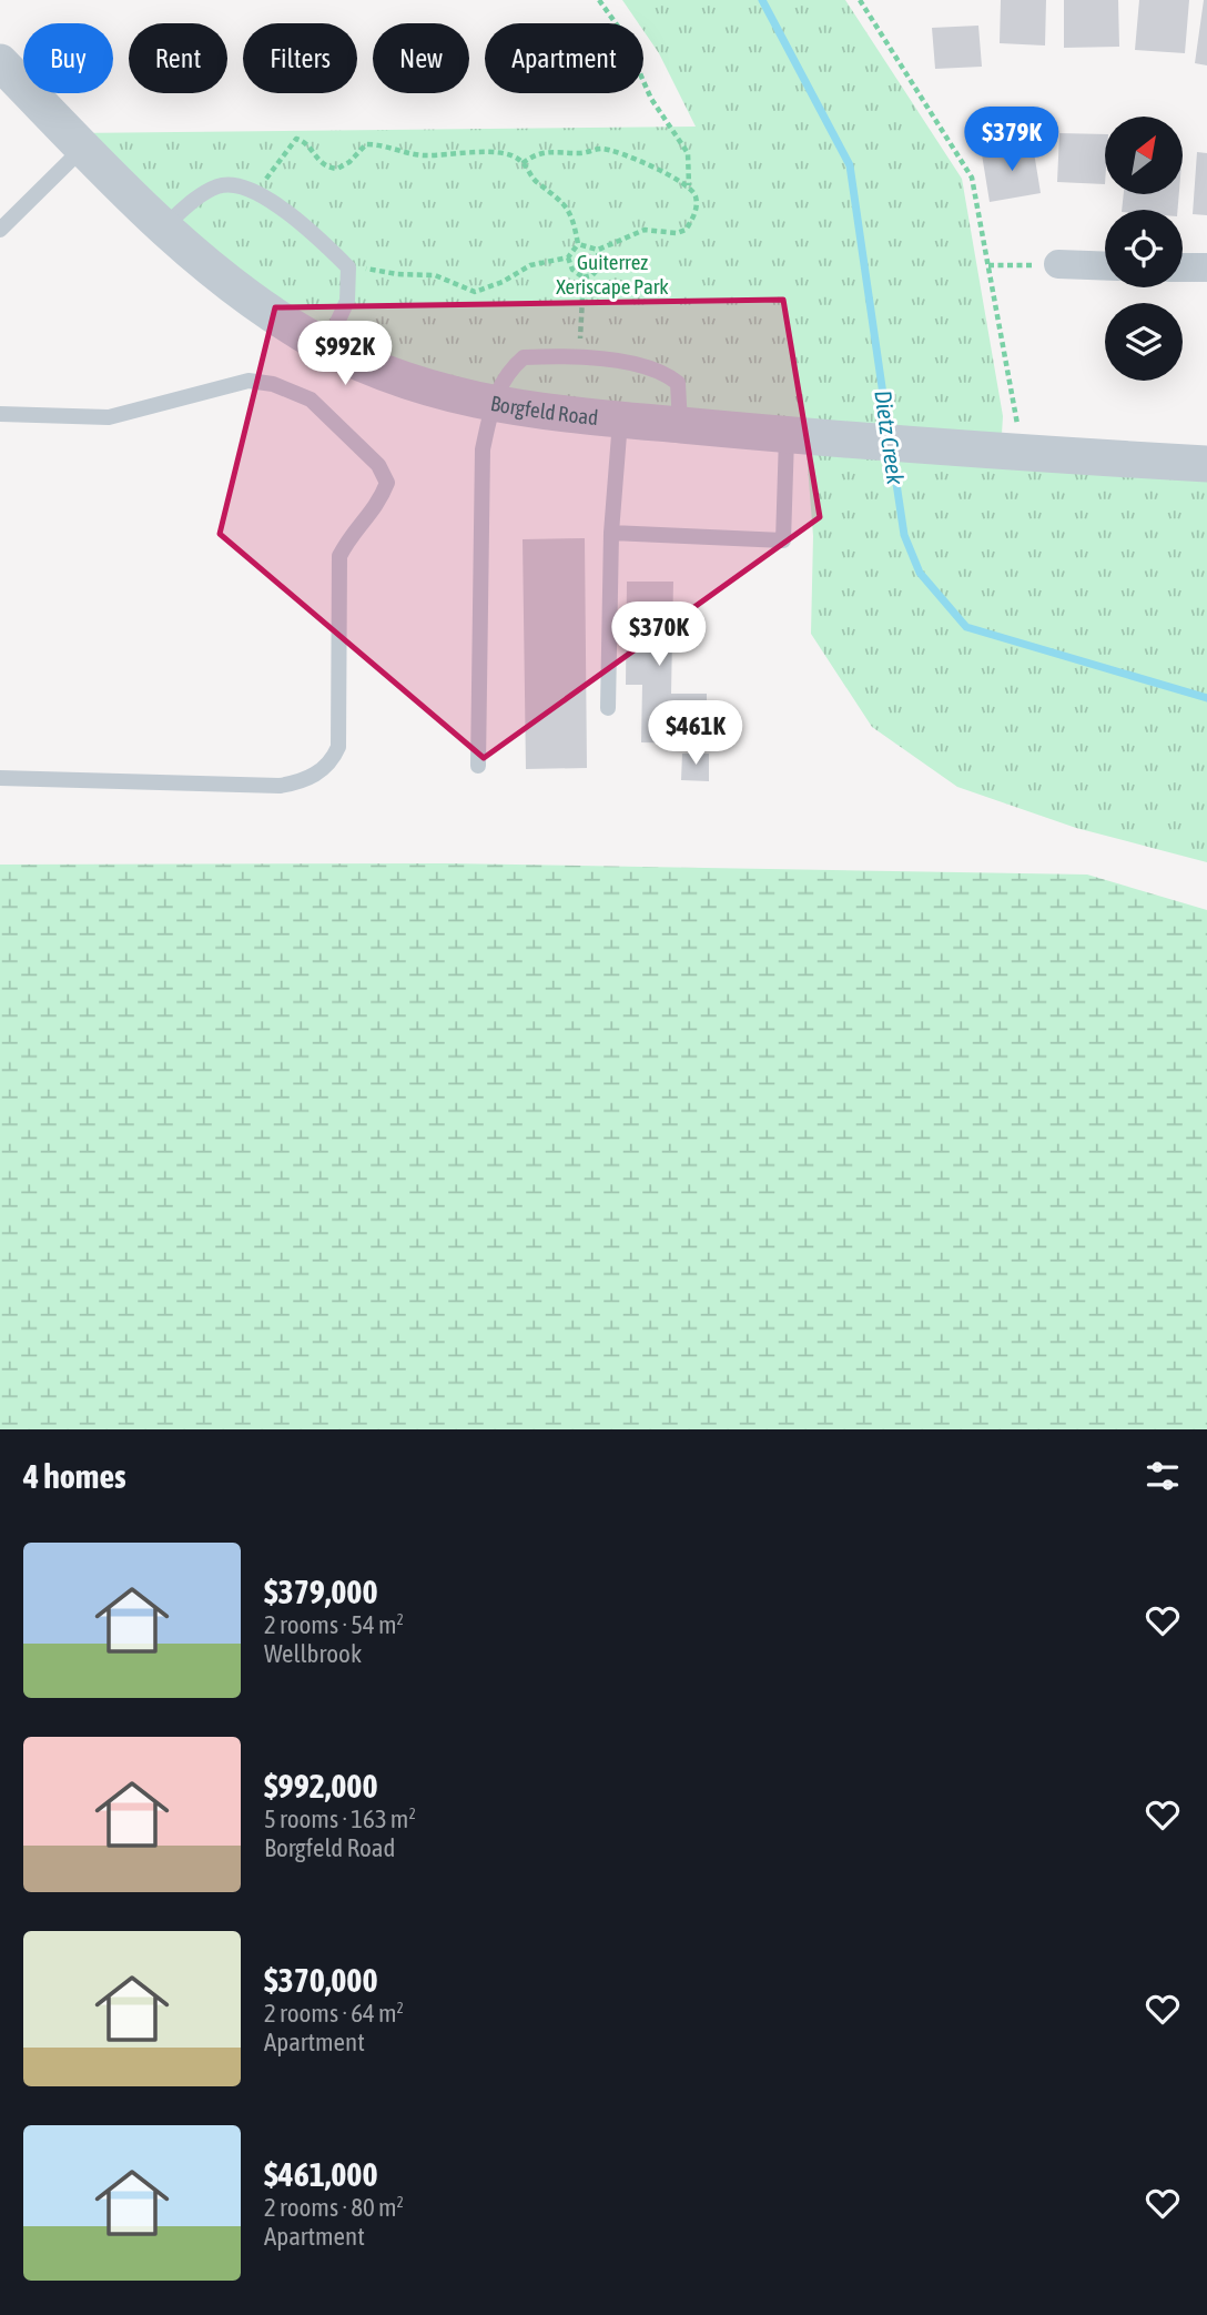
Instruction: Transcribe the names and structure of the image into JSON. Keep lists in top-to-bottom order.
{
  "streets": {
    "street": ["Borgfeld Road"]
  },
  "water": ["Dietz Creek"],
  "parks": ["Guiterrez Xeriscape Park"],
  "north": "top right",
  "page": {
    "chip": [
      "Buy",
      "Rent",
      "Filters",
      "New",
      "Apartment"
    ],
    "price": [
      "$379K",
      "$992K",
      "$370K",
      "$461K"
    ],
    "heading": "4 homes",
    "list": [
      {
        "name": "$379,000",
        "note": "2 rooms · 54 m² · Wellbrook"
      },
      {
        "name": "$992,000",
        "note": "5 rooms · 163 m² · Borgfeld Road"
      },
      {
        "name": "$370,000",
        "note": "2 rooms · 64 m² · Apartment"
      },
      {
        "name": "$461,000",
        "note": "2 rooms · 80 m² · Apartment"
      }
    ]
  }
}
